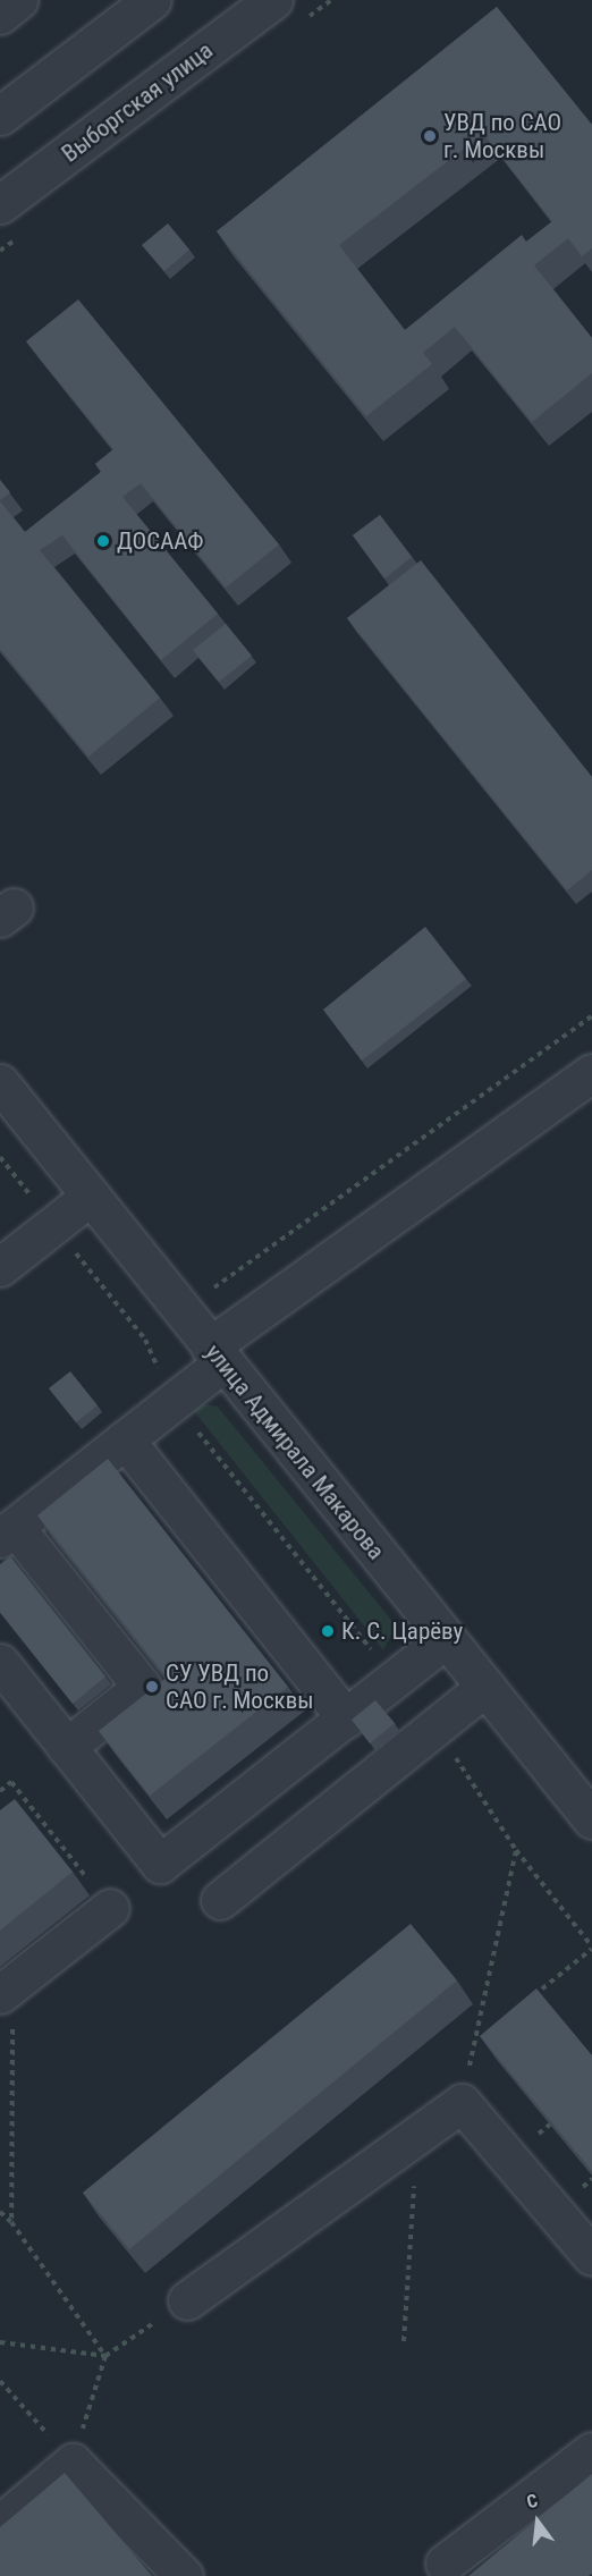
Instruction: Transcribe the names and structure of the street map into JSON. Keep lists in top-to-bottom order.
{
  "streets": {
    "street": ["Выборгская улица", "улица Адмирала Макарова"]
  },
  "places": [
    "УВД по САО г. Москвы",
    "ДОСААФ",
    "К. С. Царёву",
    "СУ УВД по САО г. Москвы"
  ],
  "north": "top"
}
